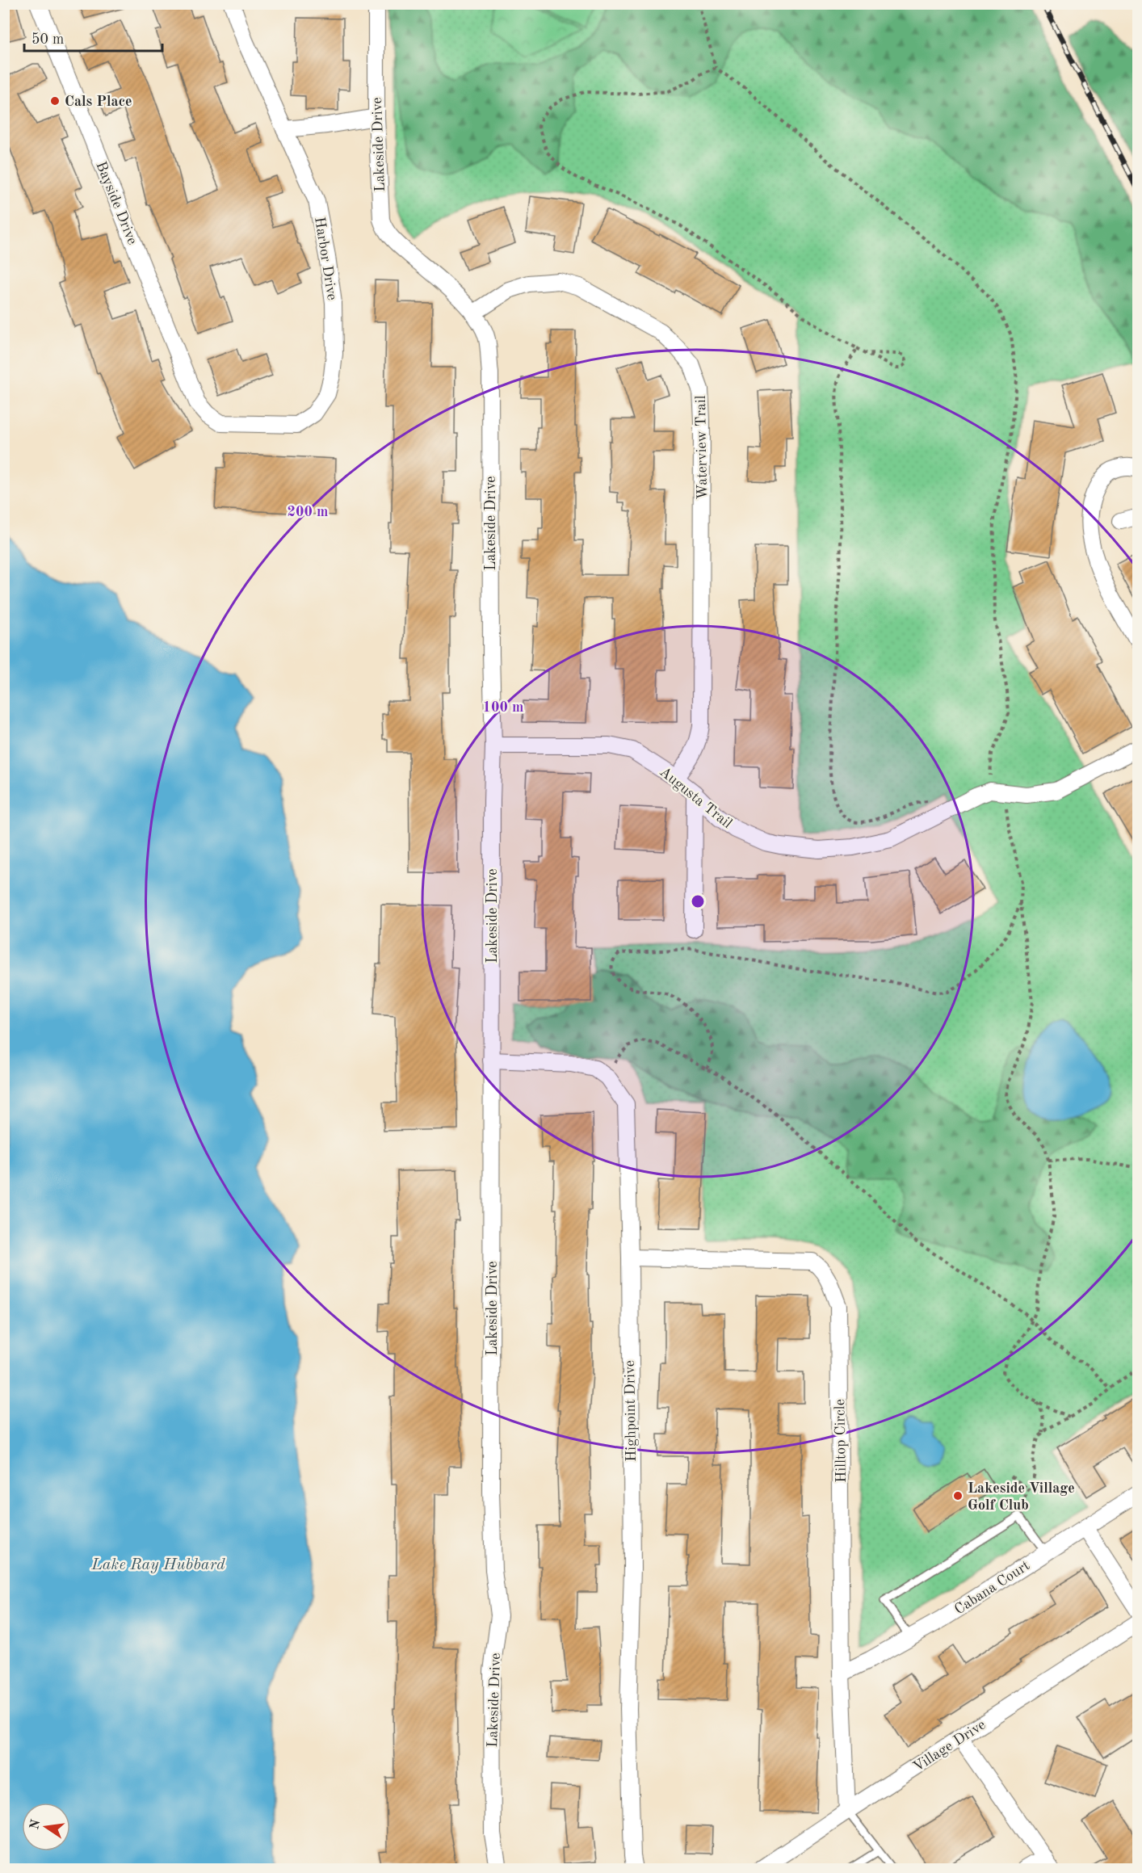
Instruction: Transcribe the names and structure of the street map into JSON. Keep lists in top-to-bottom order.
{
  "streets": {
    "street": [
      "Lakeside Drive",
      "Bayside Drive",
      "Harbor Drive",
      "Waterview Trail",
      "Augusta Trail",
      "Highpoint Drive",
      "Hilltop Circle",
      "Cabana Court",
      "Village Drive"
    ]
  },
  "crossings": [
    ["Lakeside Drive", "Waterview Trail"],
    ["Lakeside Drive", "Augusta Trail"],
    ["Lakeside Drive", "Highpoint Drive"],
    ["Bayside Drive", "Harbor Drive"],
    ["Waterview Trail", "Augusta Trail"],
    ["Highpoint Drive", "Hilltop Circle"],
    ["Hilltop Circle", "Cabana Court"],
    ["Hilltop Circle", "Village Drive"]
  ],
  "water": ["Lake Ray Hubbard"],
  "places": ["Cals Place", "Lakeside Village Golf Club"],
  "scale_bar": "50 m",
  "north": "left",
  "rings": ["200 m", "100 m"]
}
